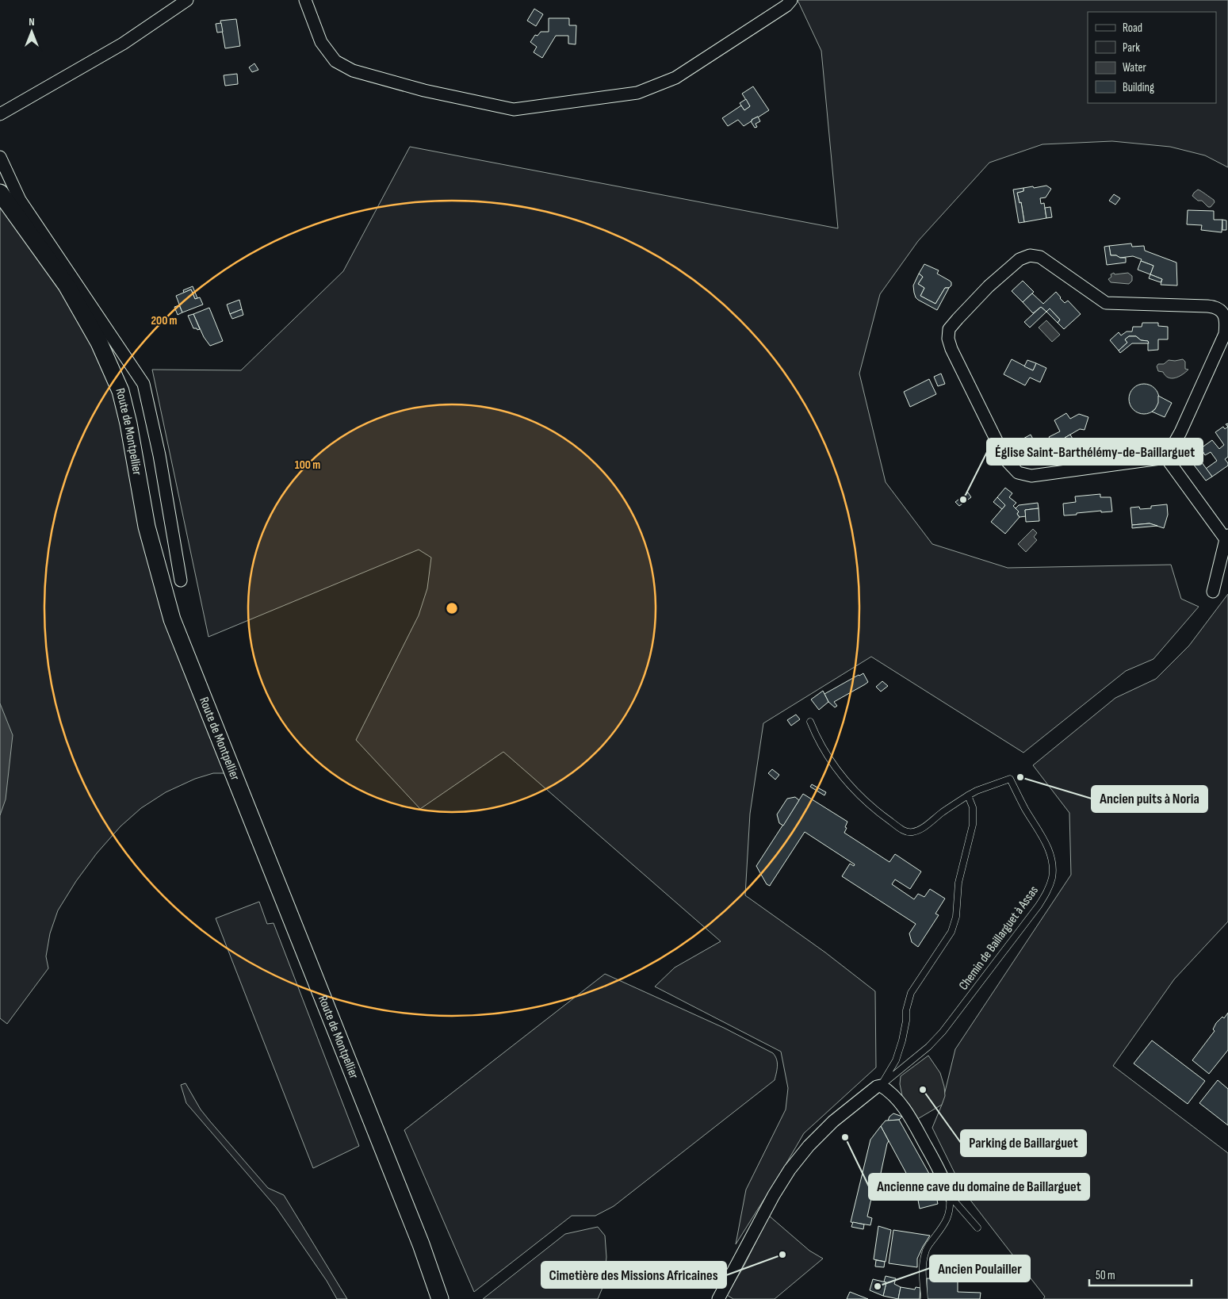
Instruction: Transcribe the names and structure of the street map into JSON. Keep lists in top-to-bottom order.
{
  "streets": {
    "main road": ["Route de Montpellier"],
    "lane": ["Chemin de Baillarguet à Assas"]
  },
  "places": [
    "Église Saint-Barthélémy-de-Baillarguet",
    "Ancien puits à Noria",
    "Parking de Baillarguet",
    "Ancienne cave du domaine de Baillarguet",
    "Cimetière des Missions Africaines",
    "Ancien Poulailler"
  ],
  "legend": [
    "Road",
    "Park",
    "Water",
    "Building"
  ],
  "scale_bar": "50 m",
  "north": "top",
  "rings": ["200 m", "100 m"]
}
